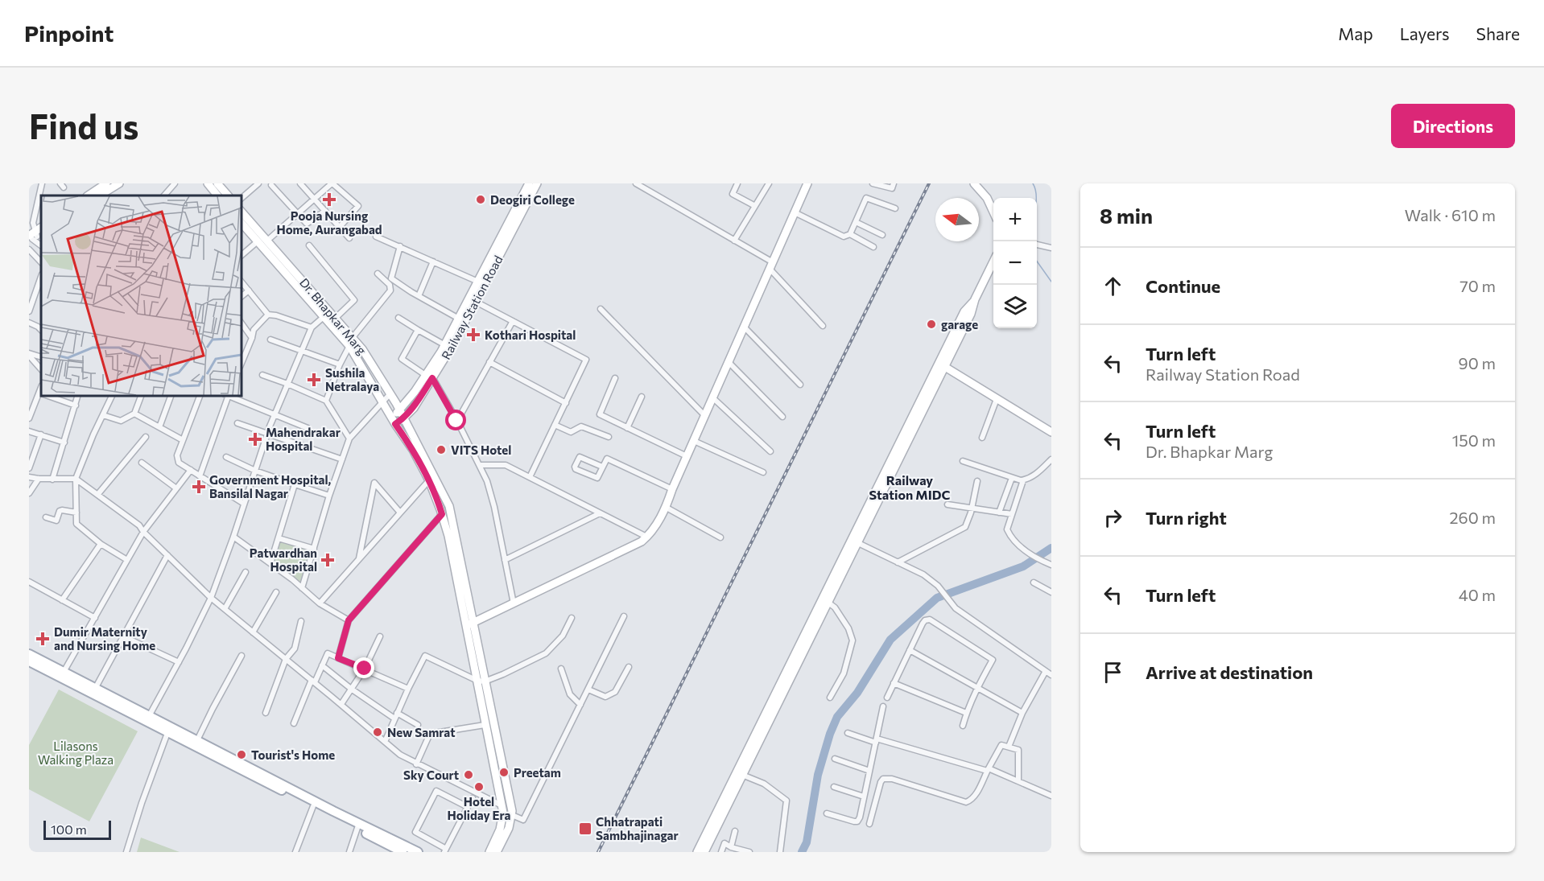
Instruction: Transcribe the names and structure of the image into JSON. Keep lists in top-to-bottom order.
{
  "streets": {
    "street": ["Railway Station Road", "Dr. Bhapkar Marg"]
  },
  "crossings": [
    ["Railway Station Road", "Dr. Bhapkar Marg"]
  ],
  "districts": ["Railway Station MIDC"],
  "parks": ["Lilasons Walking Plaza"],
  "places": {
    "health": [
      "Pooja Nursing Home, Aurangabad",
      "Kothari Hospital",
      "Sushila Netralaya",
      "Mahendrakar Hospital",
      "Government Hospital, Bansilal Nagar",
      "Patwardhan Hospital",
      "Dumir Maternity and Nursing Home"
    ],
    "other": [
      "Deogiri College",
      "garage",
      "VITS Hotel",
      "New Samrat",
      "Tourist's Home",
      "Preetam",
      "Sky Court",
      "Hotel Holiday Era"
    ],
    "transit": ["Chhatrapati Sambhajinagar"]
  },
  "scale_bar": "100 m",
  "north": "left",
  "page": {
    "header": "Pinpoint",
    "nav": ["Map", "Layers", "Share"],
    "buttons": "Directions",
    "title": "Find us",
    "heading": ["8 min", "Walk · 610 m"],
    "map_buttons": ["+", "−"],
    "list": [
      ["Continue", "70 m"],
      ["Turn left", "Railway Station Road", "90 m"],
      ["Turn left", "Dr. Bhapkar Marg", "150 m"],
      ["Turn right", "260 m"],
      ["Turn left", "40 m"],
      "Arrive at destination"
    ],
    "scale": "100 m"
  }
}
